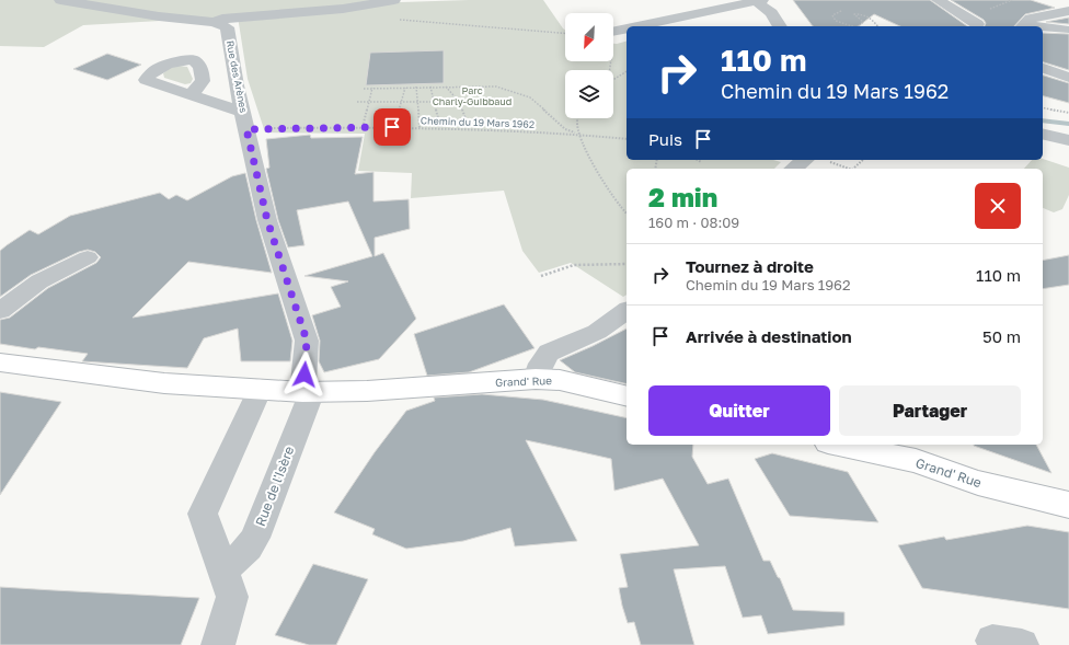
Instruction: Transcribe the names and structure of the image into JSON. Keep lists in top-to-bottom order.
{
  "streets": {
    "main road": ["Grand' Rue"],
    "street": ["Rue des Arènes", "Rue de l'Isère"],
    "path": ["Chemin du 19 Mars 1962"]
  },
  "crossings": [
    ["Rue des Arènes", "Chemin du 19 Mars 1962"],
    ["Rue des Arènes", "Grand' Rue"],
    ["Rue des Arènes", "Rue de l'Isère"],
    ["Grand' Rue", "Rue de l'Isère"]
  ],
  "parks": ["Parc Charly-Guibbaud"],
  "north": "bottom left",
  "page": {
    "turn": ["110 m", "Chemin du 19 Mars 1962"],
    "then": "Puis",
    "heading": ["2 min", "160 m · 08:09"],
    "list": [
      {
        "name": "Tournez à droite",
        "note": "Chemin du 19 Mars 1962",
        "value": "110 m"
      },
      {
        "name": "Arrivée à destination",
        "value": "50 m"
      }
    ],
    "buttons": ["Quitter", "Partager"]
  }
}
